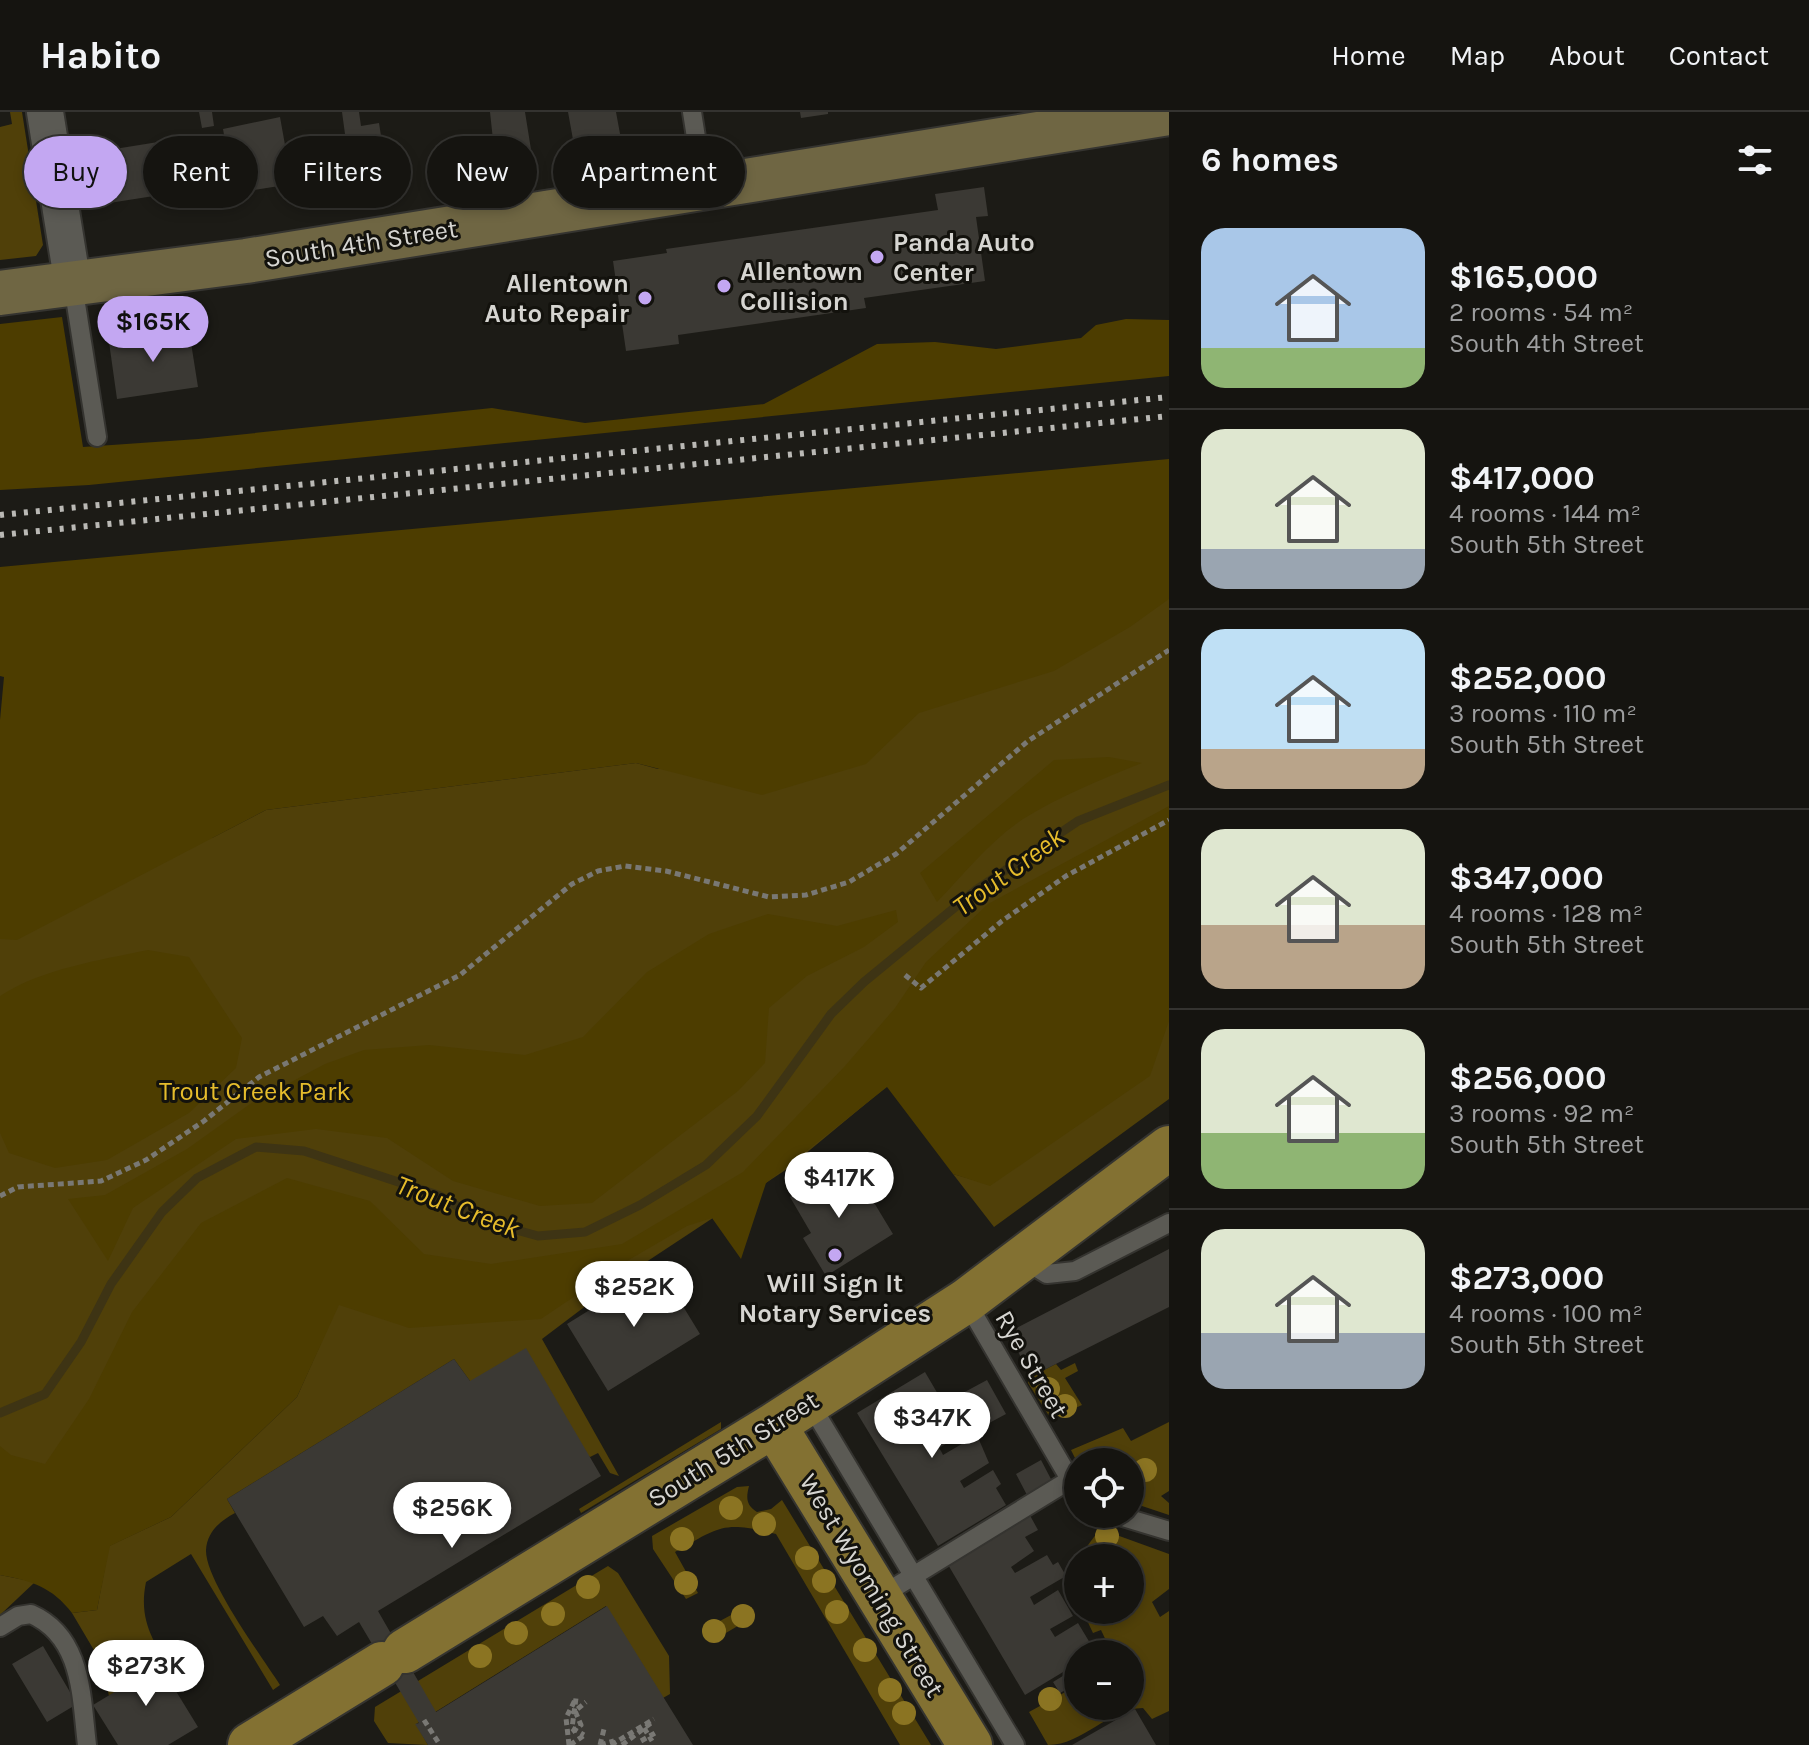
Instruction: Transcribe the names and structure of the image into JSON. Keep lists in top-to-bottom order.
{
  "streets": {
    "main road": ["South 4th Street", "South 5th Street", "West Wyoming Street"],
    "lane": ["Rye Street"]
  },
  "crossings": [
    ["Rye Street", "South 5th Street"],
    ["South 5th Street", "West Wyoming Street"]
  ],
  "water": ["Trout Creek"],
  "parks": ["Trout Creek Park"],
  "places": [
    "Panda Auto Center",
    "Allentown Collision",
    "Allentown Auto Repair",
    "Will Sign It Notary Services"
  ],
  "page": {
    "header": "Habito",
    "nav": [
      "Home",
      "Map",
      "About",
      "Contact"
    ],
    "heading": "6 homes",
    "chip": [
      "Buy",
      "Rent",
      "Filters",
      "New",
      "Apartment"
    ],
    "list": [
      {
        "name": "$165,000",
        "note": "2 rooms · 54 m² · South 4th Street"
      },
      {
        "name": "$417,000",
        "note": "4 rooms · 144 m² · South 5th Street"
      },
      {
        "name": "$252,000",
        "note": "3 rooms · 110 m² · South 5th Street"
      },
      {
        "name": "$347,000",
        "note": "4 rooms · 128 m² · South 5th Street"
      },
      {
        "name": "$256,000",
        "note": "3 rooms · 92 m² · South 5th Street"
      },
      {
        "name": "$273,000",
        "note": "4 rooms · 100 m² · South 5th Street"
      }
    ],
    "price": [
      "$165K",
      "$417K",
      "$252K",
      "$347K",
      "$256K",
      "$273K"
    ],
    "map_buttons": ["+", "−"]
  }
}
